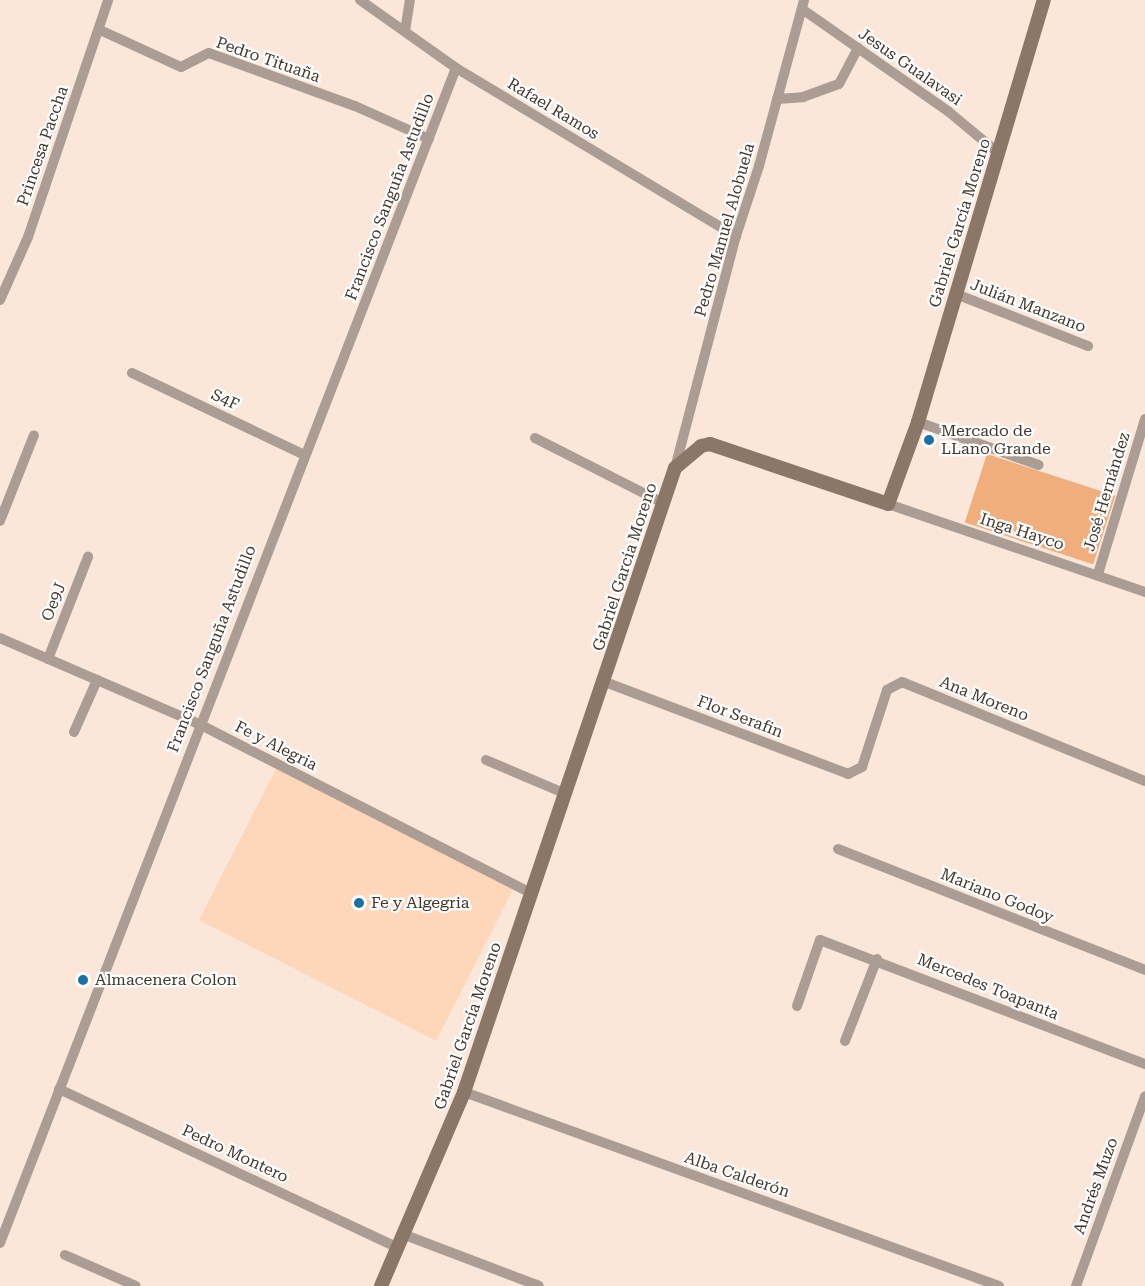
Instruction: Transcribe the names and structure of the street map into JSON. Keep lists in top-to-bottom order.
{
  "streets": {
    "street": [
      "Pedro Tituaña",
      "Jesus Gualavasi",
      "Rafael Ramos",
      "Princesa Paccha",
      "Francisco Sanguña Astudillo",
      "Gabriel García Moreno",
      "Pedro Manuel Alobuela",
      "Julián Manzano",
      "S4F",
      "José Hernández",
      "Inga Hayco",
      "Oe9J",
      "Ana Moreno",
      "Flor Serafin",
      "Fe y Alegria",
      "Mariano Godoy",
      "Mercedes Toapanta",
      "Pedro Montero",
      "Alba Calderón",
      "Andrés Muzo"
    ]
  },
  "crossings": [
    ["Pedro Tituaña", "Princesa Paccha"],
    ["Pedro Tituaña", "Francisco Sanguña Astudillo"],
    ["Jesus Gualavasi", "Gabriel García Moreno"],
    ["Jesus Gualavasi", "Pedro Manuel Alobuela"],
    ["Rafael Ramos", "Francisco Sanguña Astudillo"],
    ["Rafael Ramos", "Pedro Manuel Alobuela"],
    ["Francisco Sanguña Astudillo", "S4F"],
    ["Francisco Sanguña Astudillo", "Fe y Alegria"],
    ["Francisco Sanguña Astudillo", "Pedro Montero"],
    ["Gabriel García Moreno", "Pedro Manuel Alobuela"],
    ["Gabriel García Moreno", "Julián Manzano"],
    ["Gabriel García Moreno", "Inga Hayco"],
    ["Gabriel García Moreno", "Flor Serafin"],
    ["Gabriel García Moreno", "Fe y Alegria"],
    ["Gabriel García Moreno", "Pedro Montero"],
    ["Gabriel García Moreno", "Alba Calderón"],
    ["José Hernández", "Inga Hayco"],
    ["Oe9J", "Fe y Alegria"],
    ["Ana Moreno", "Flor Serafin"]
  ],
  "places": ["Mercado de LLano Grande", "Fe y Algegria", "Almacenera Colon"]
}
